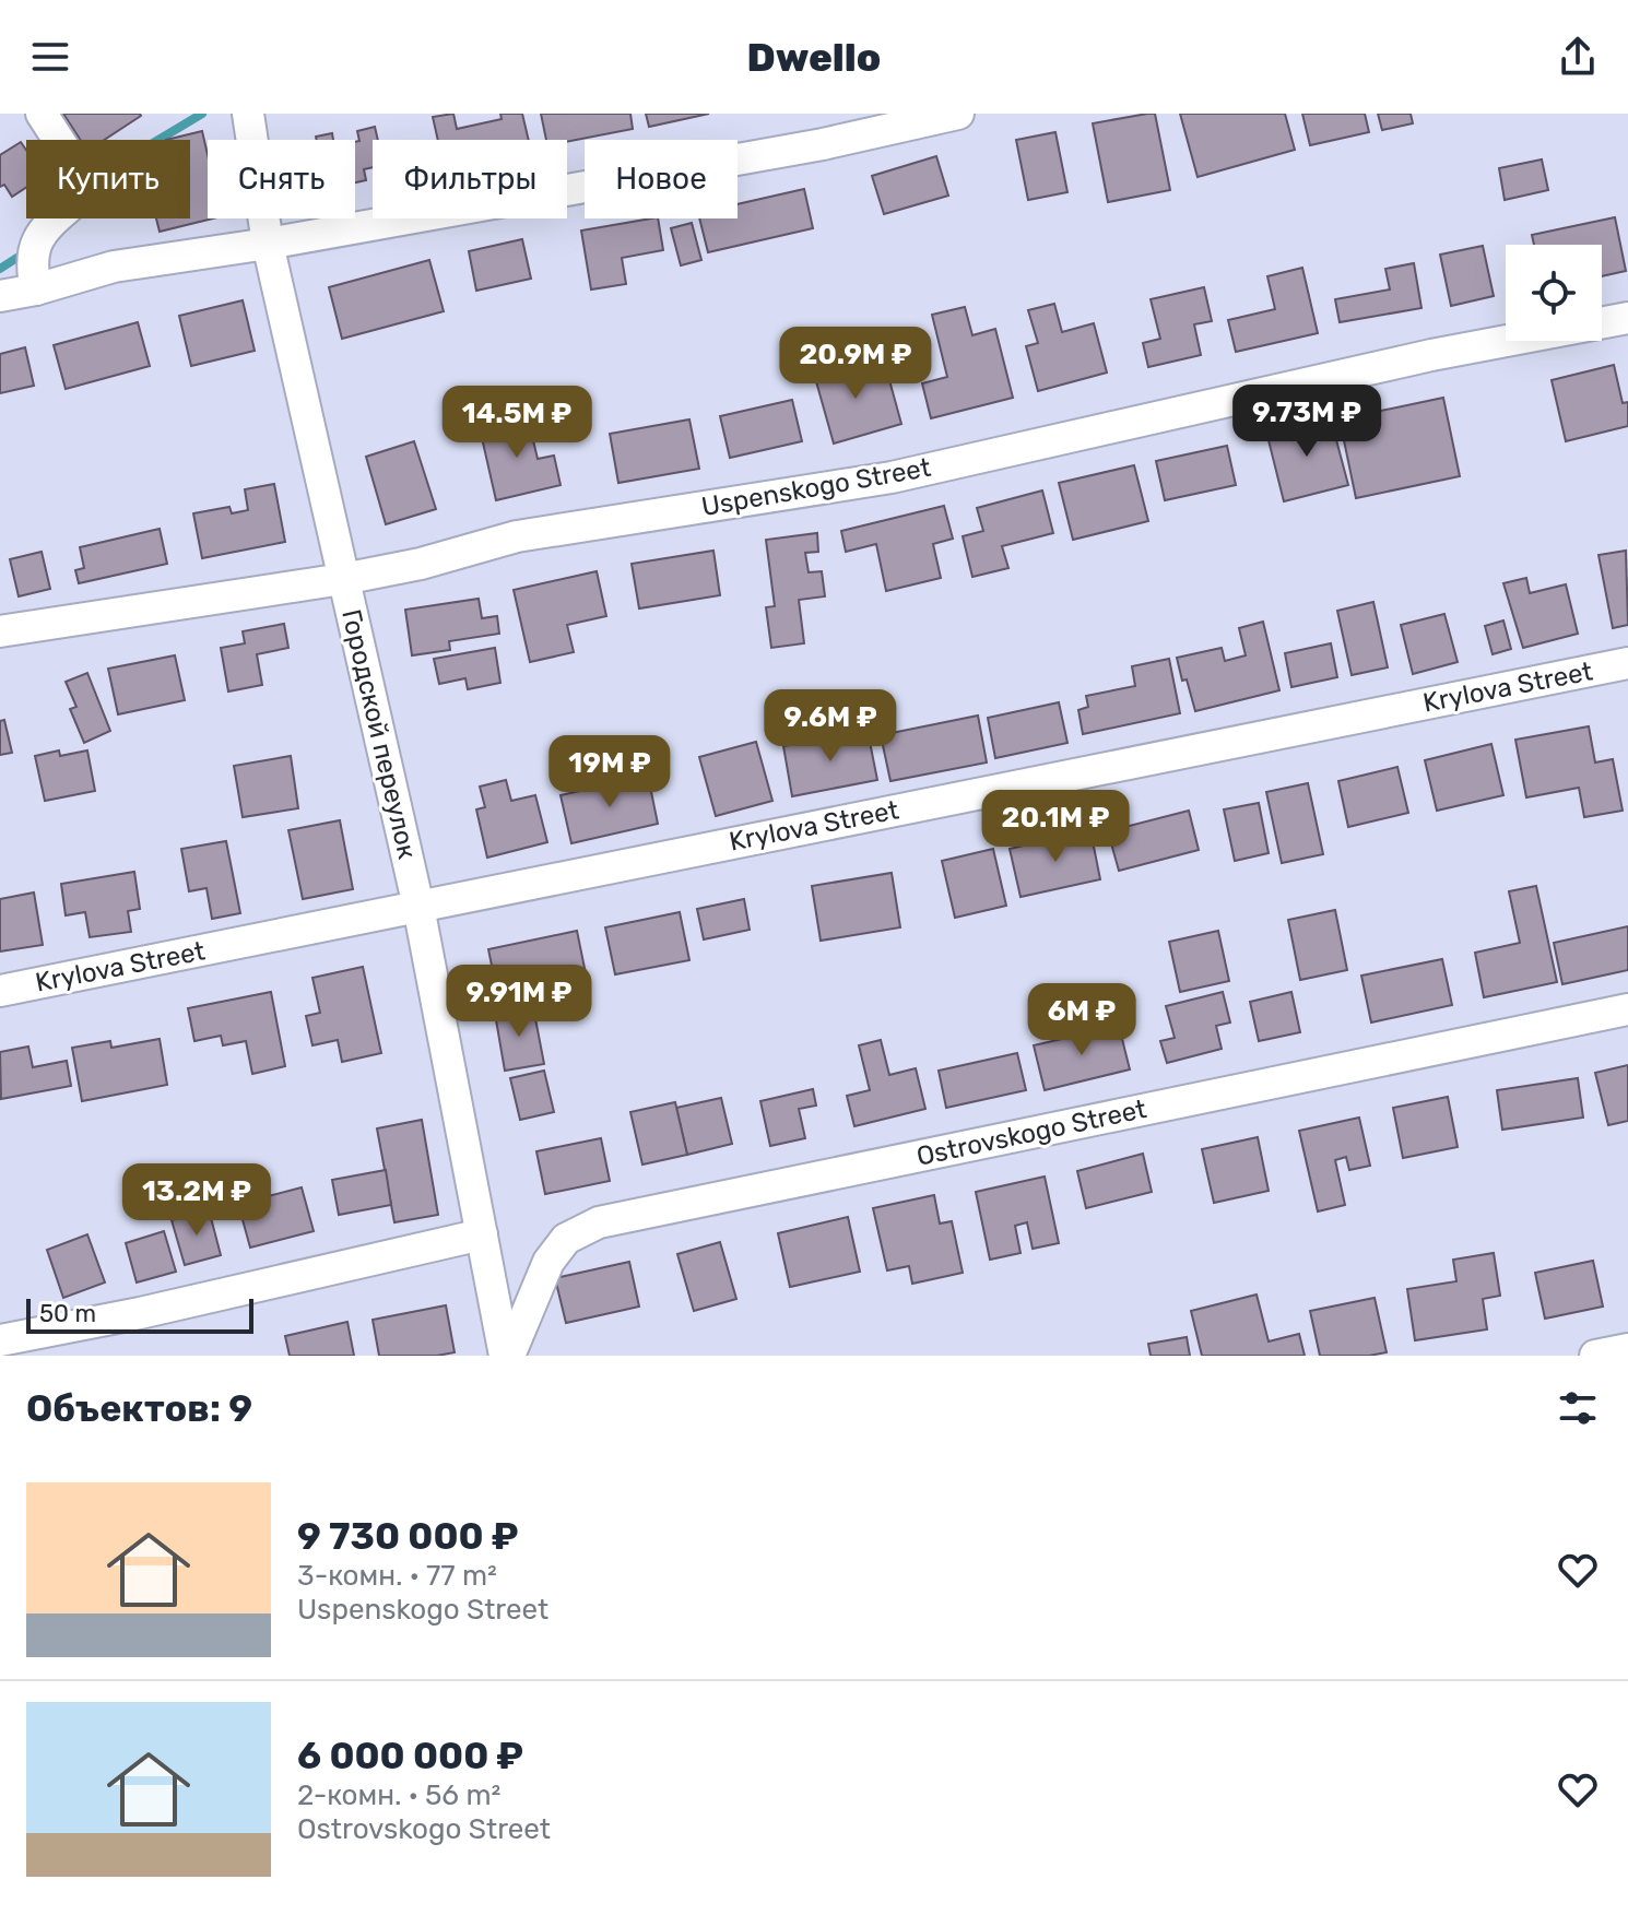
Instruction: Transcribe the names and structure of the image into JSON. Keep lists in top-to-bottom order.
{
  "streets": {
    "street": [
      "Uspenskogo Street",
      "Krylova Street",
      "Городской переулок",
      "Ostrovskogo Street"
    ]
  },
  "crossings": [
    ["Uspenskogo Street", "Городской переулок"],
    ["Krylova Street", "Городской переулок"],
    ["Городской переулок", "Ostrovskogo Street"]
  ],
  "scale_bar": "50 m",
  "page": {
    "header": "Dwello",
    "chip": [
      "Купить",
      "Снять",
      "Фильтры",
      "Новое"
    ],
    "price": [
      "20.9M ₽",
      "9.73M ₽",
      "14.5M ₽",
      "9.6M ₽",
      "19M ₽",
      "20.1M ₽",
      "9.91M ₽",
      "6M ₽",
      "13.2M ₽"
    ],
    "scale": "50 m",
    "heading": "Объектов: 9",
    "list": [
      {
        "name": "9 730 000 ₽",
        "note": "3-комн. · 77 m² · Uspenskogo Street"
      },
      {
        "name": "6 000 000 ₽",
        "note": "2-комн. · 56 m² · Ostrovskogo Street"
      }
    ]
  }
}
